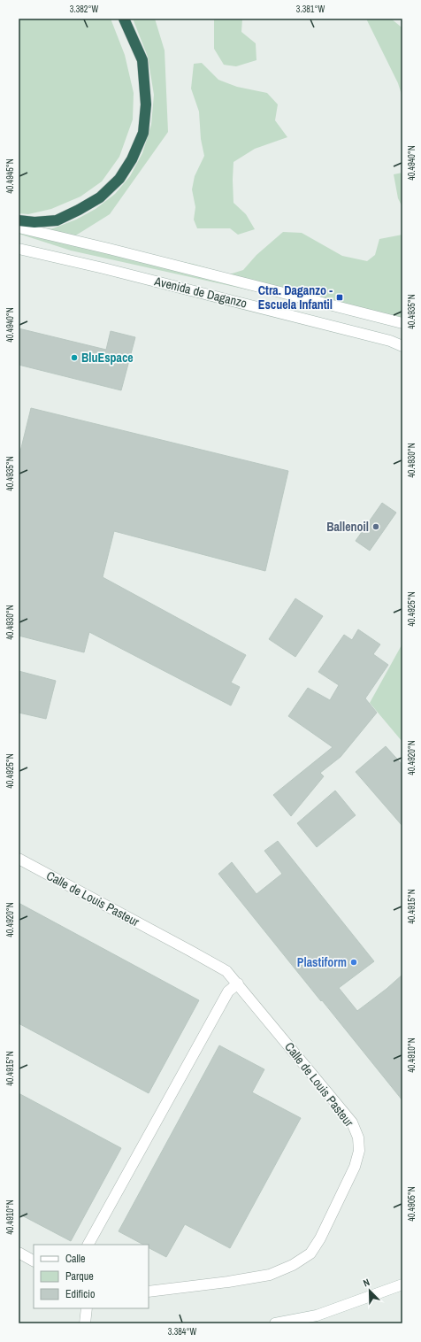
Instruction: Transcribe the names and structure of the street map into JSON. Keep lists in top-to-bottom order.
{
  "streets": {
    "street": ["Avenida de Daganzo", "Calle de Louis Pasteur"]
  },
  "places": {
    "transit": ["Ctra. Daganzo - Escuela Infantil"],
    "other": ["BluEspace", "Ballenoil", "Plastiform"]
  },
  "legend": ["Calle", "Parque", "Edificio"],
  "north": "top left",
  "coordinates": [
    "3.382°W",
    "3.381°W",
    "40.4940°N",
    "40.4945°N",
    "40.4935°N",
    "40.4930°N",
    "40.4925°N",
    "40.4920°N",
    "40.4915°N",
    "40.4910°N",
    "40.4905°N",
    "3.384°W"
  ]
}
